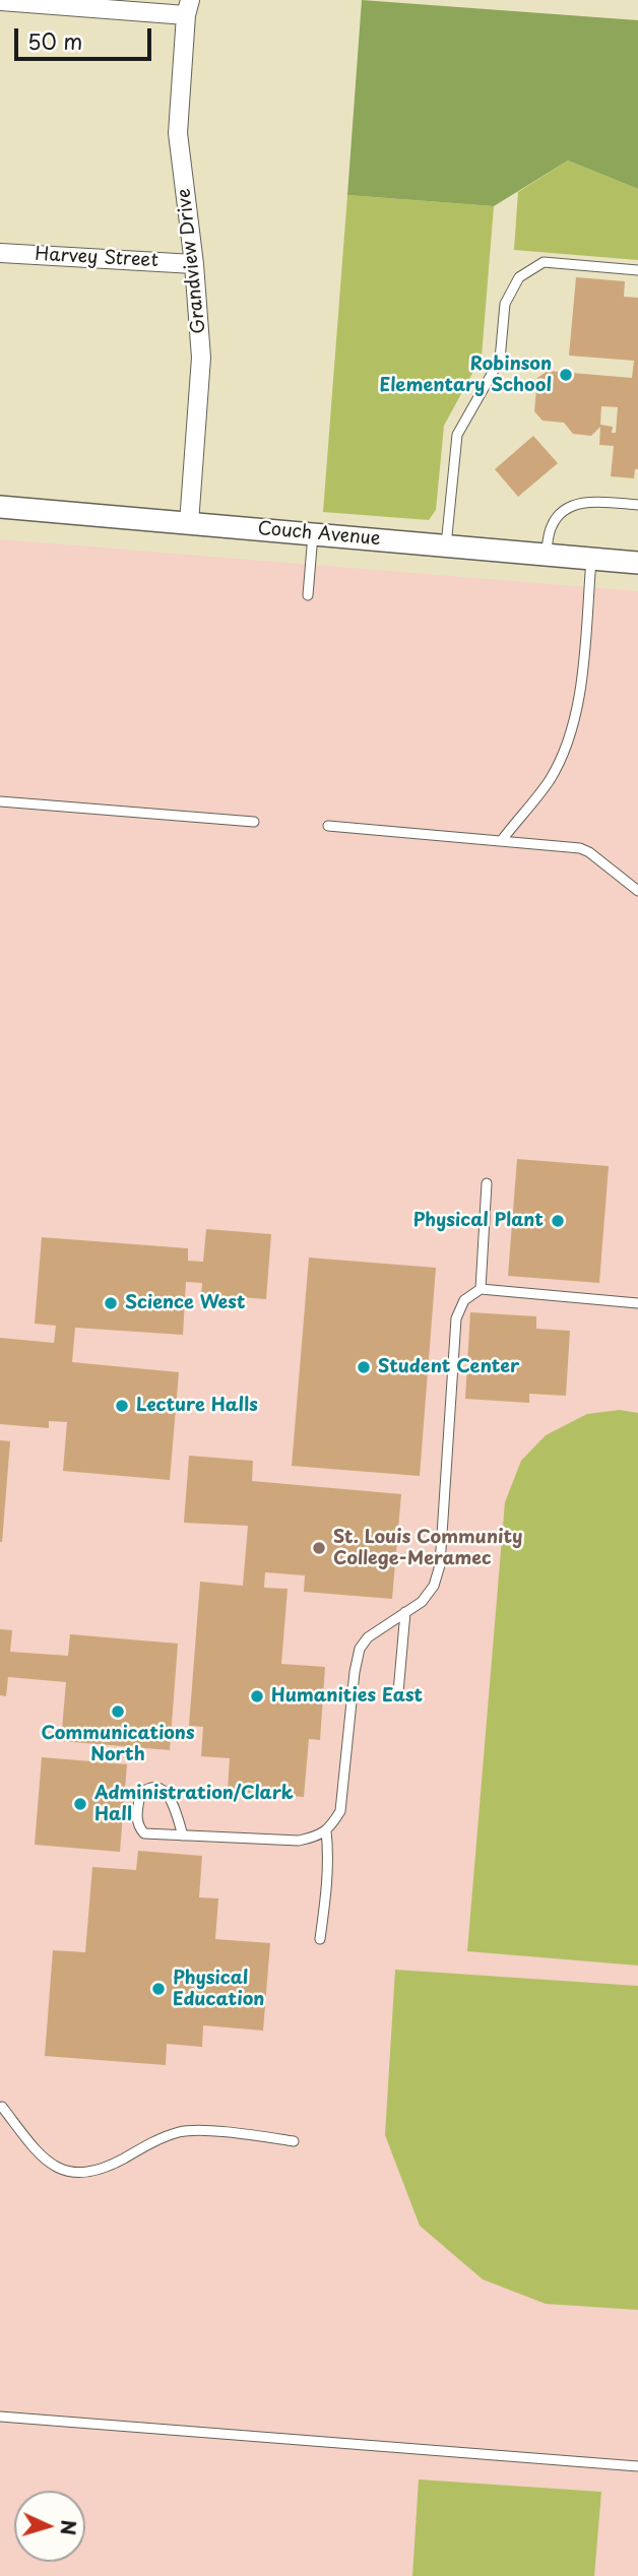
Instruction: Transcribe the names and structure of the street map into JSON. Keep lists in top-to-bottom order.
{
  "streets": {
    "street": ["Harvey Street", "Grandview Drive", "Couch Avenue"]
  },
  "crossings": [
    ["Harvey Street", "Grandview Drive"],
    ["Grandview Drive", "Couch Avenue"]
  ],
  "places": [
    "Robinson Elementary School",
    "Physical Plant",
    "Science West",
    "Student Center",
    "Lecture Halls",
    "St. Louis Community College-Meramec",
    "Humanities East",
    "Communications North",
    "Administration/Clark Hall",
    "Physical Education"
  ],
  "scale_bar": "50 m",
  "north": "right"
}
